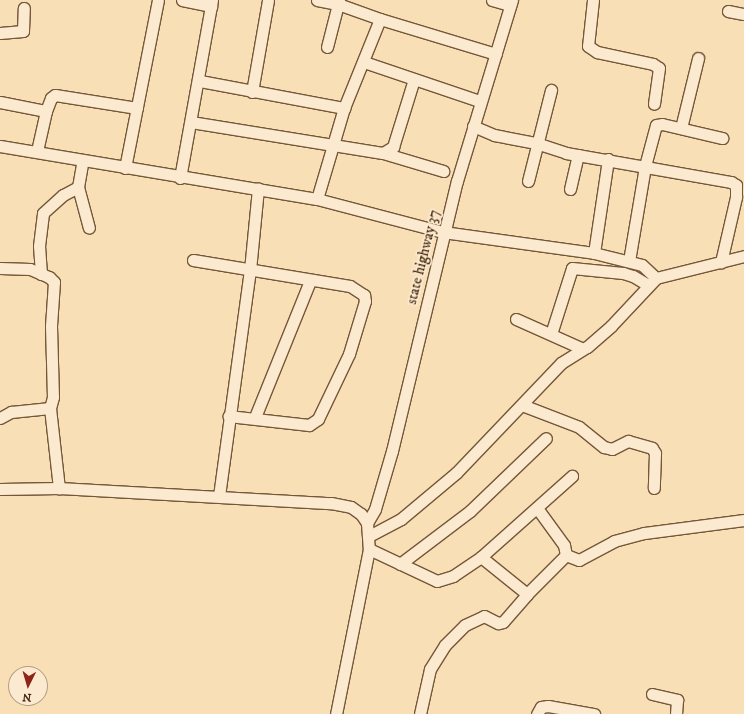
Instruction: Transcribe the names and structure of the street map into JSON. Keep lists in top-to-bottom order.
{
  "streets": {
    "street": ["state highway 37"]
  },
  "north": "bottom"
}
